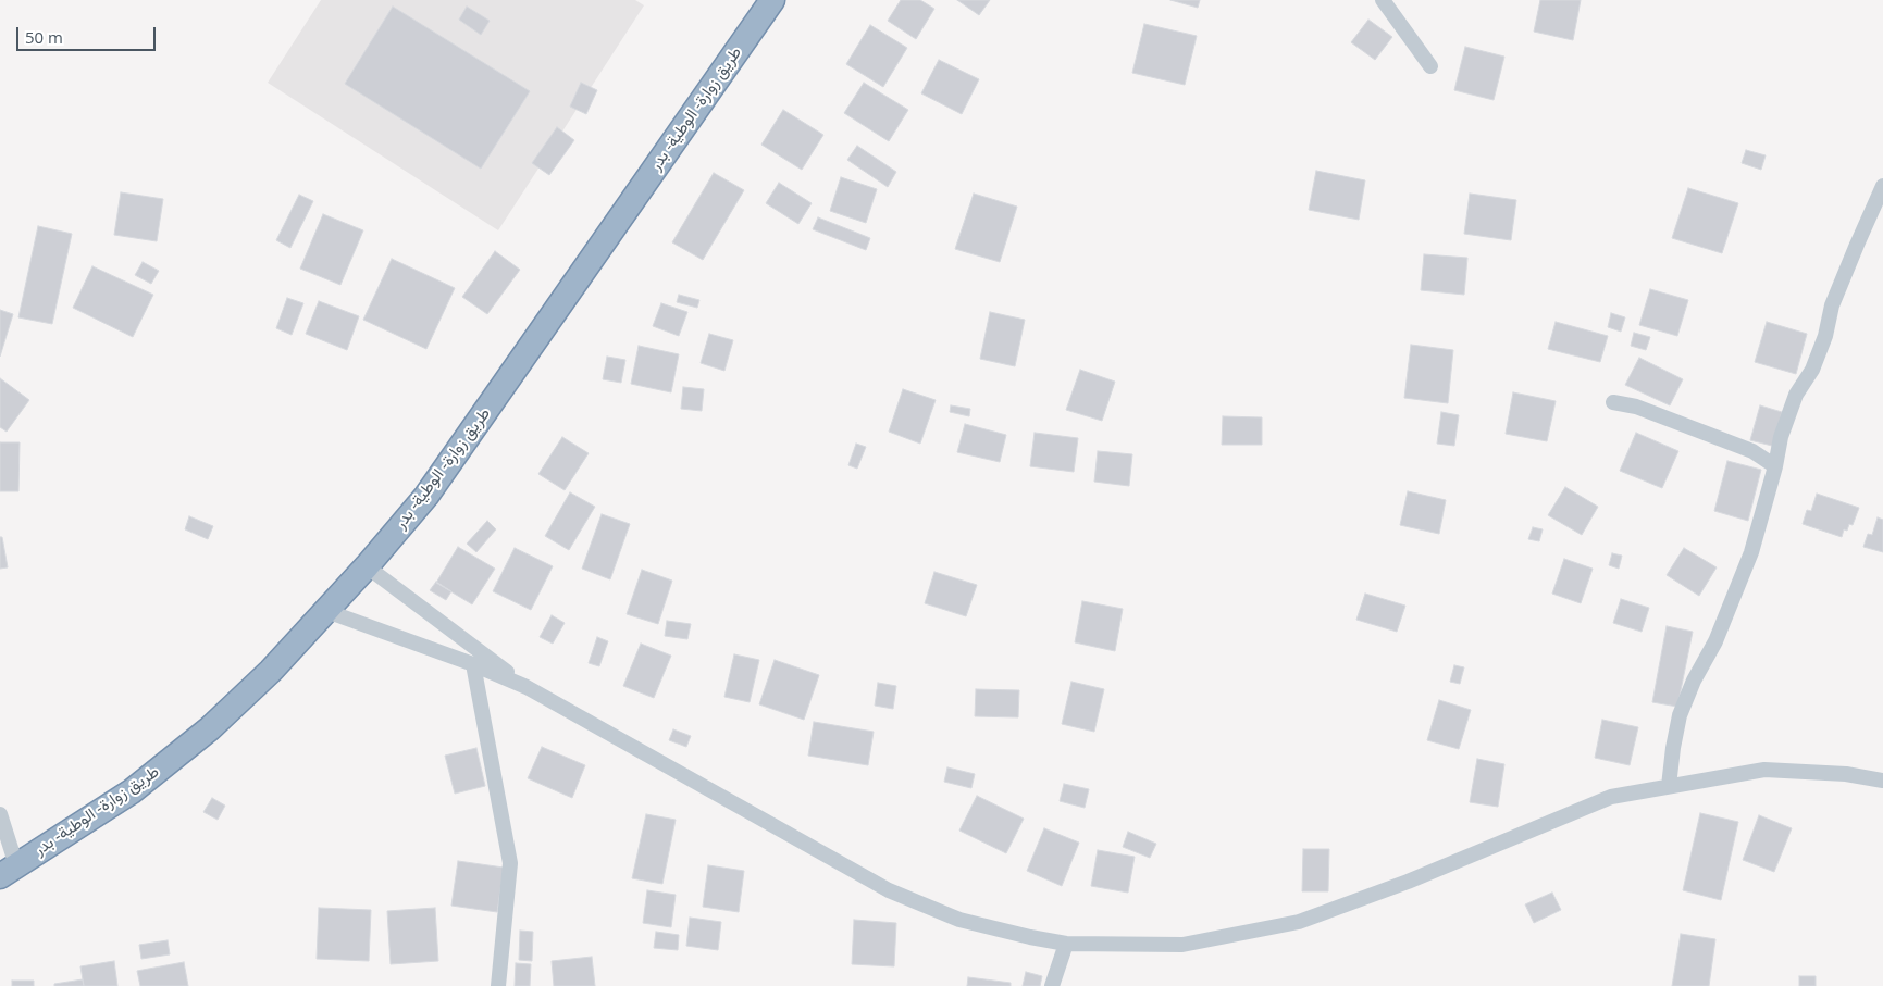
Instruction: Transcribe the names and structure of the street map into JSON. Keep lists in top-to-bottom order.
{
  "streets": {
    "highway": ["طريق زوارة- الوطية- بدر"]
  },
  "scale_bar": "50 m"
}
